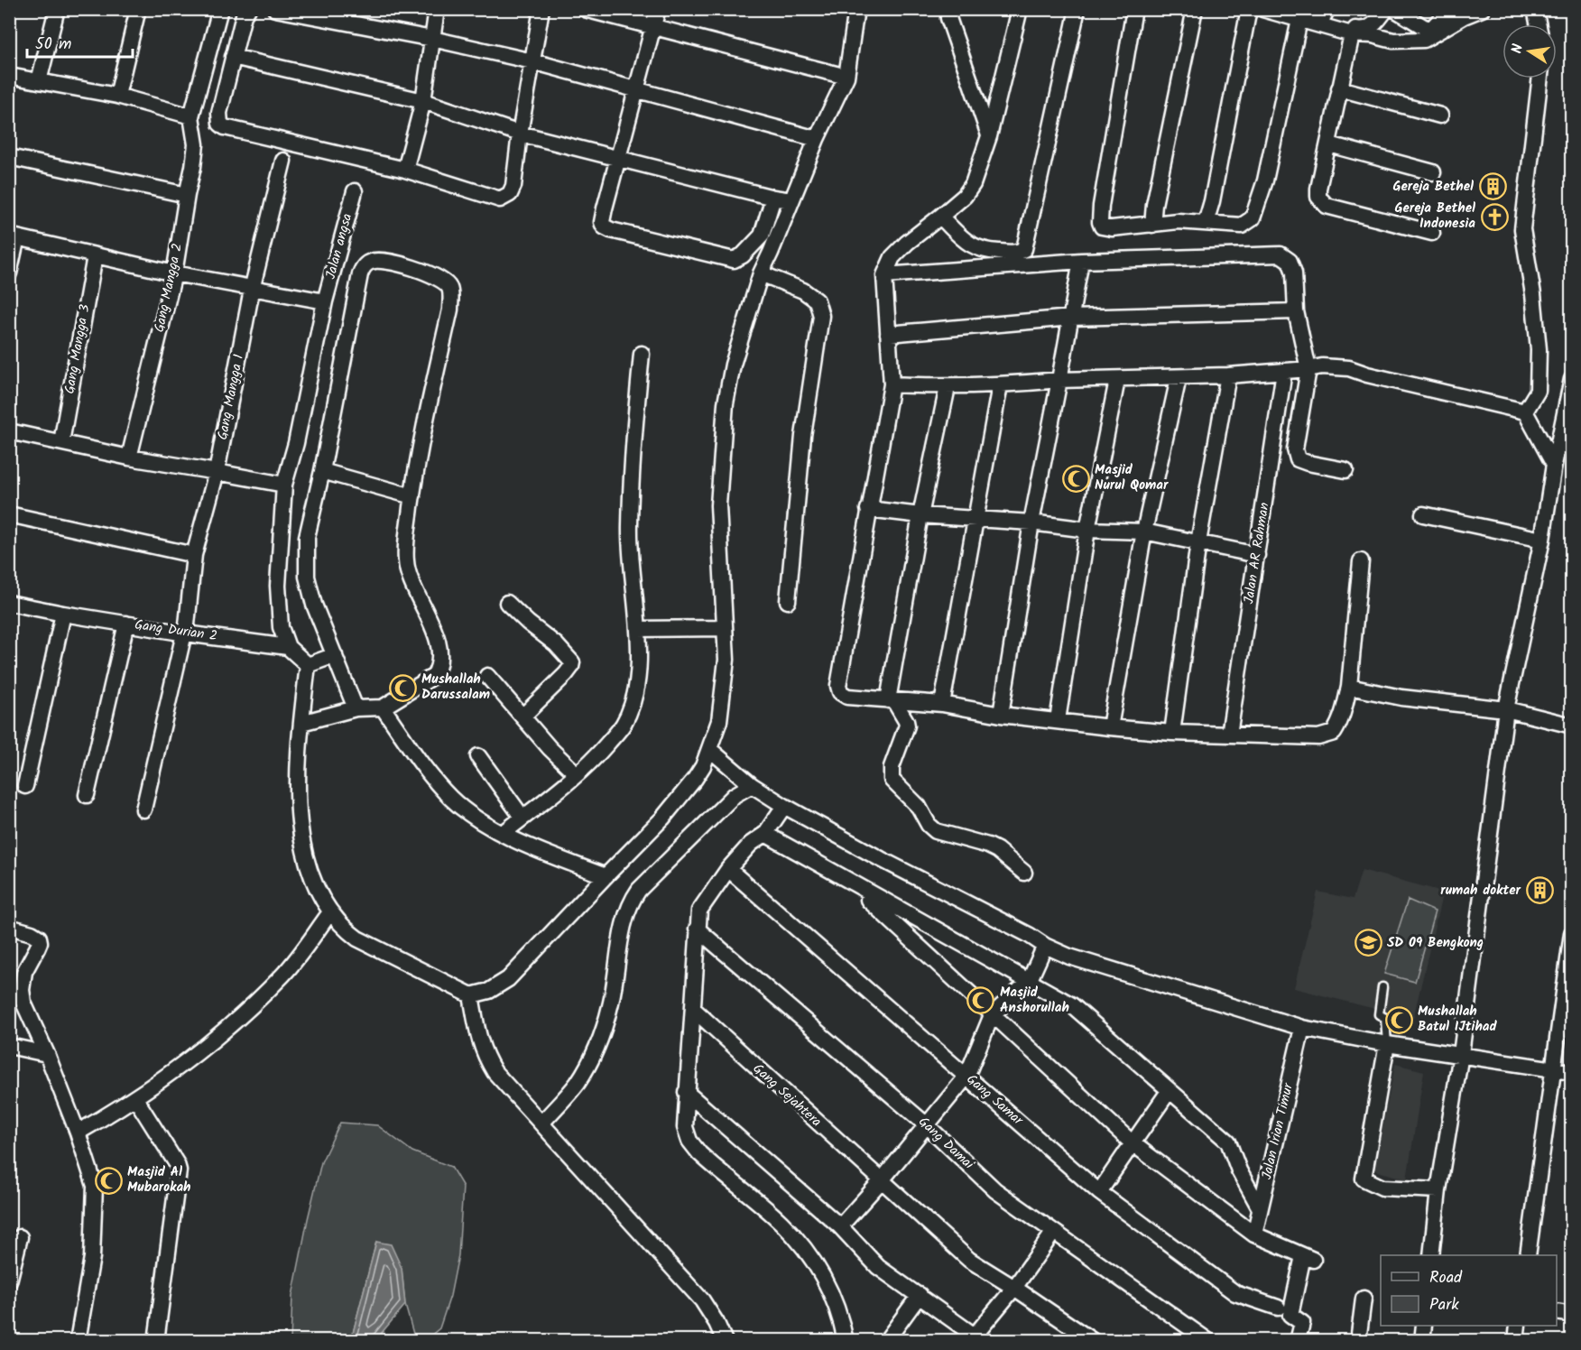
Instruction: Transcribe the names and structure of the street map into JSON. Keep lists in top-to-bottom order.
{
  "streets": {
    "street": [
      "Jalan angsa",
      "Gang Mangga 2",
      "Gang Mangga 3",
      "Gang Mangga 1",
      "Jalan AR Rahman",
      "Gang Durian 2",
      "Gang Sejahtera",
      "Gang Samar",
      "Jalan Irian Timur",
      "Gang Damai"
    ]
  },
  "crossings": [
    ["Jalan angsa", "Gang Durian 2"],
    ["Gang Mangga 1", "Gang Durian 2"]
  ],
  "places": {
    "building": ["Gereja Bethel", "rumah dokter"],
    "church": ["Gereja Bethel Indonesia"],
    "mosque": [
      "Masjid Nurul Qomar",
      "Mushallah Darussalam",
      "Masjid Anshorullah",
      "Mushallah Batul IJtihad",
      "Masjid Al Mubarokah"
    ],
    "school or university": ["SD 09 Bengkong"]
  },
  "legend": ["Road", "Park"],
  "scale_bar": "50 m",
  "north": "left"
}
